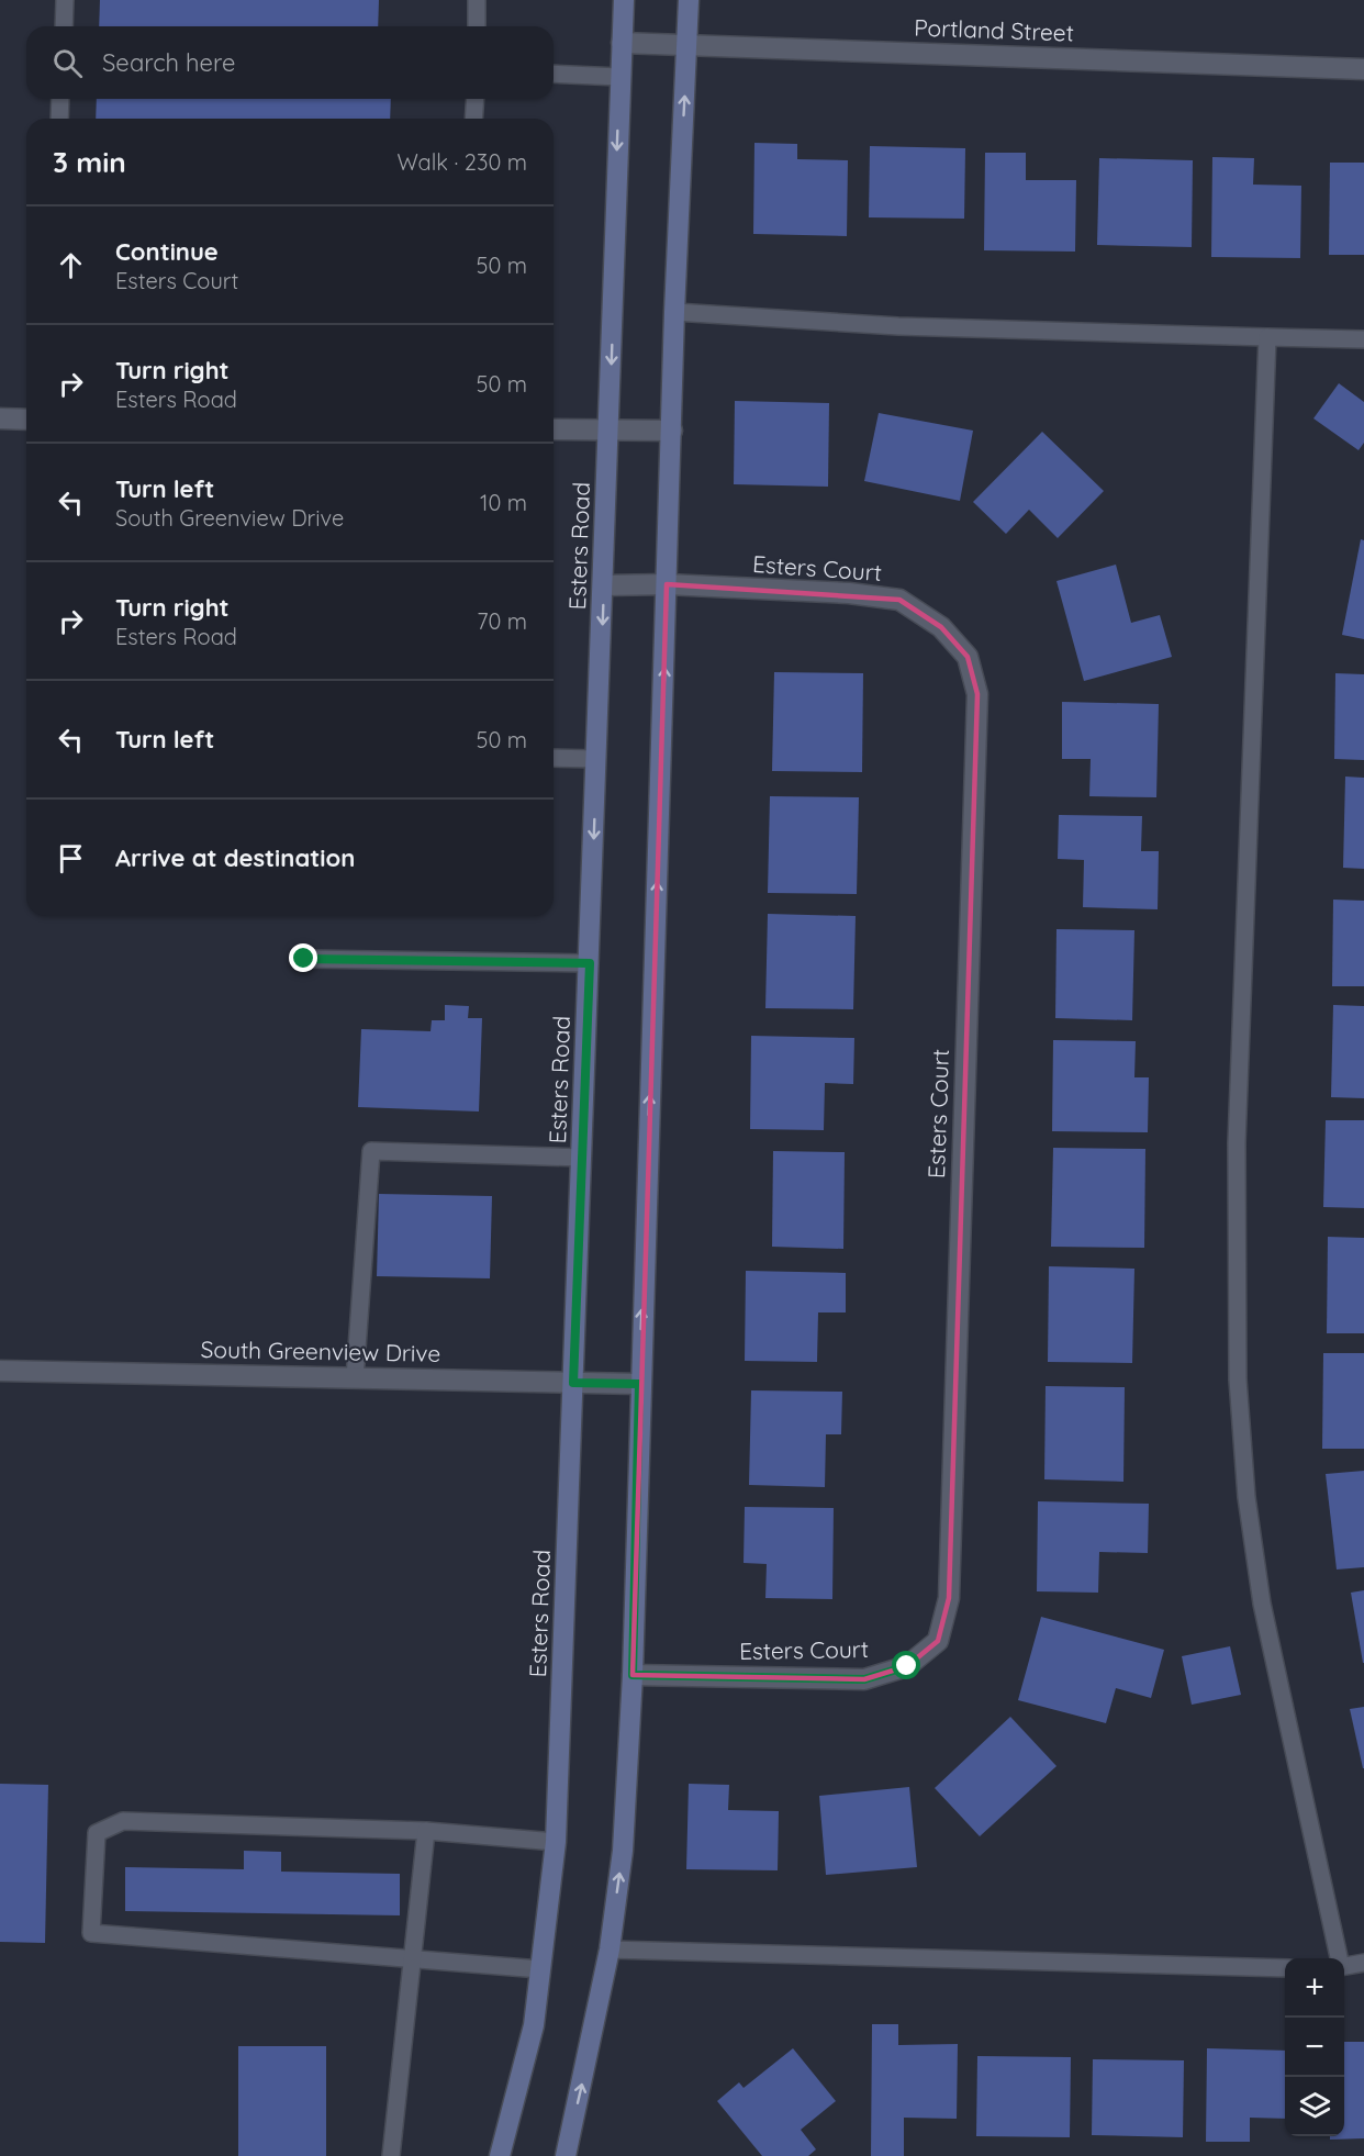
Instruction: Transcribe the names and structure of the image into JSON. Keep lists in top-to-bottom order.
{
  "streets": {
    "main road": ["Esters Road"],
    "street": ["Portland Street", "Esters Court", "South Greenview Drive"]
  },
  "crossings": [
    ["Portland Street", "Esters Road"],
    ["Esters Road", "Esters Court"],
    ["Esters Road", "South Greenview Drive"]
  ],
  "page": {
    "search": "Search here",
    "heading": ["3 min", "Walk · 230 m"],
    "list": [
      ["Continue", "Esters Court", "50 m"],
      ["Turn right", "Esters Road", "50 m"],
      ["Turn left", "South Greenview Drive", "10 m"],
      ["Turn right", "Esters Road", "70 m"],
      ["Turn left", "50 m"],
      "Arrive at destination"
    ],
    "map_buttons": ["+", "−"]
  }
}
